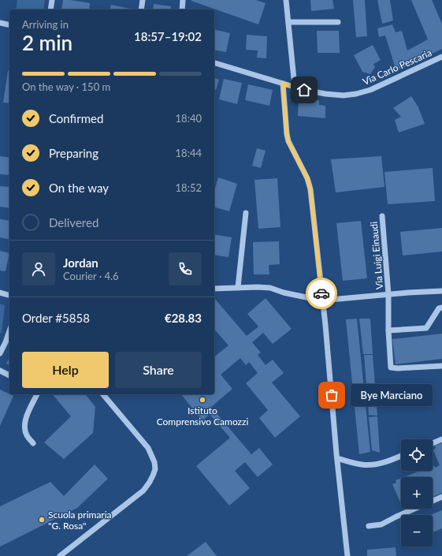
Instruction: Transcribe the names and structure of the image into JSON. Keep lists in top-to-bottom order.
{
  "streets": {
    "street": ["Via Carlo Pescaria", "Via Luigi Einaudi"]
  },
  "places": ["Bye Marciano", "Istituto Comprensivo Camozzi", "Scuola primaria \"G. Rosa\""],
  "page": {
    "heading": ["2 min", "Arriving in", "18:57–19:02"],
    "panel": [
      "Jordan",
      "Courier · 4.6",
      "Order #5858",
      "€28.83"
    ],
    "bar": "On the way · 150 m",
    "list": [
      ["Confirmed", "18:40"],
      ["Preparing", "18:44"],
      ["On the way", "18:52"],
      "Delivered"
    ],
    "buttons": ["Help", "Share"],
    "bubble": "Bye Marciano",
    "map_buttons": ["+", "−"]
  }
}
